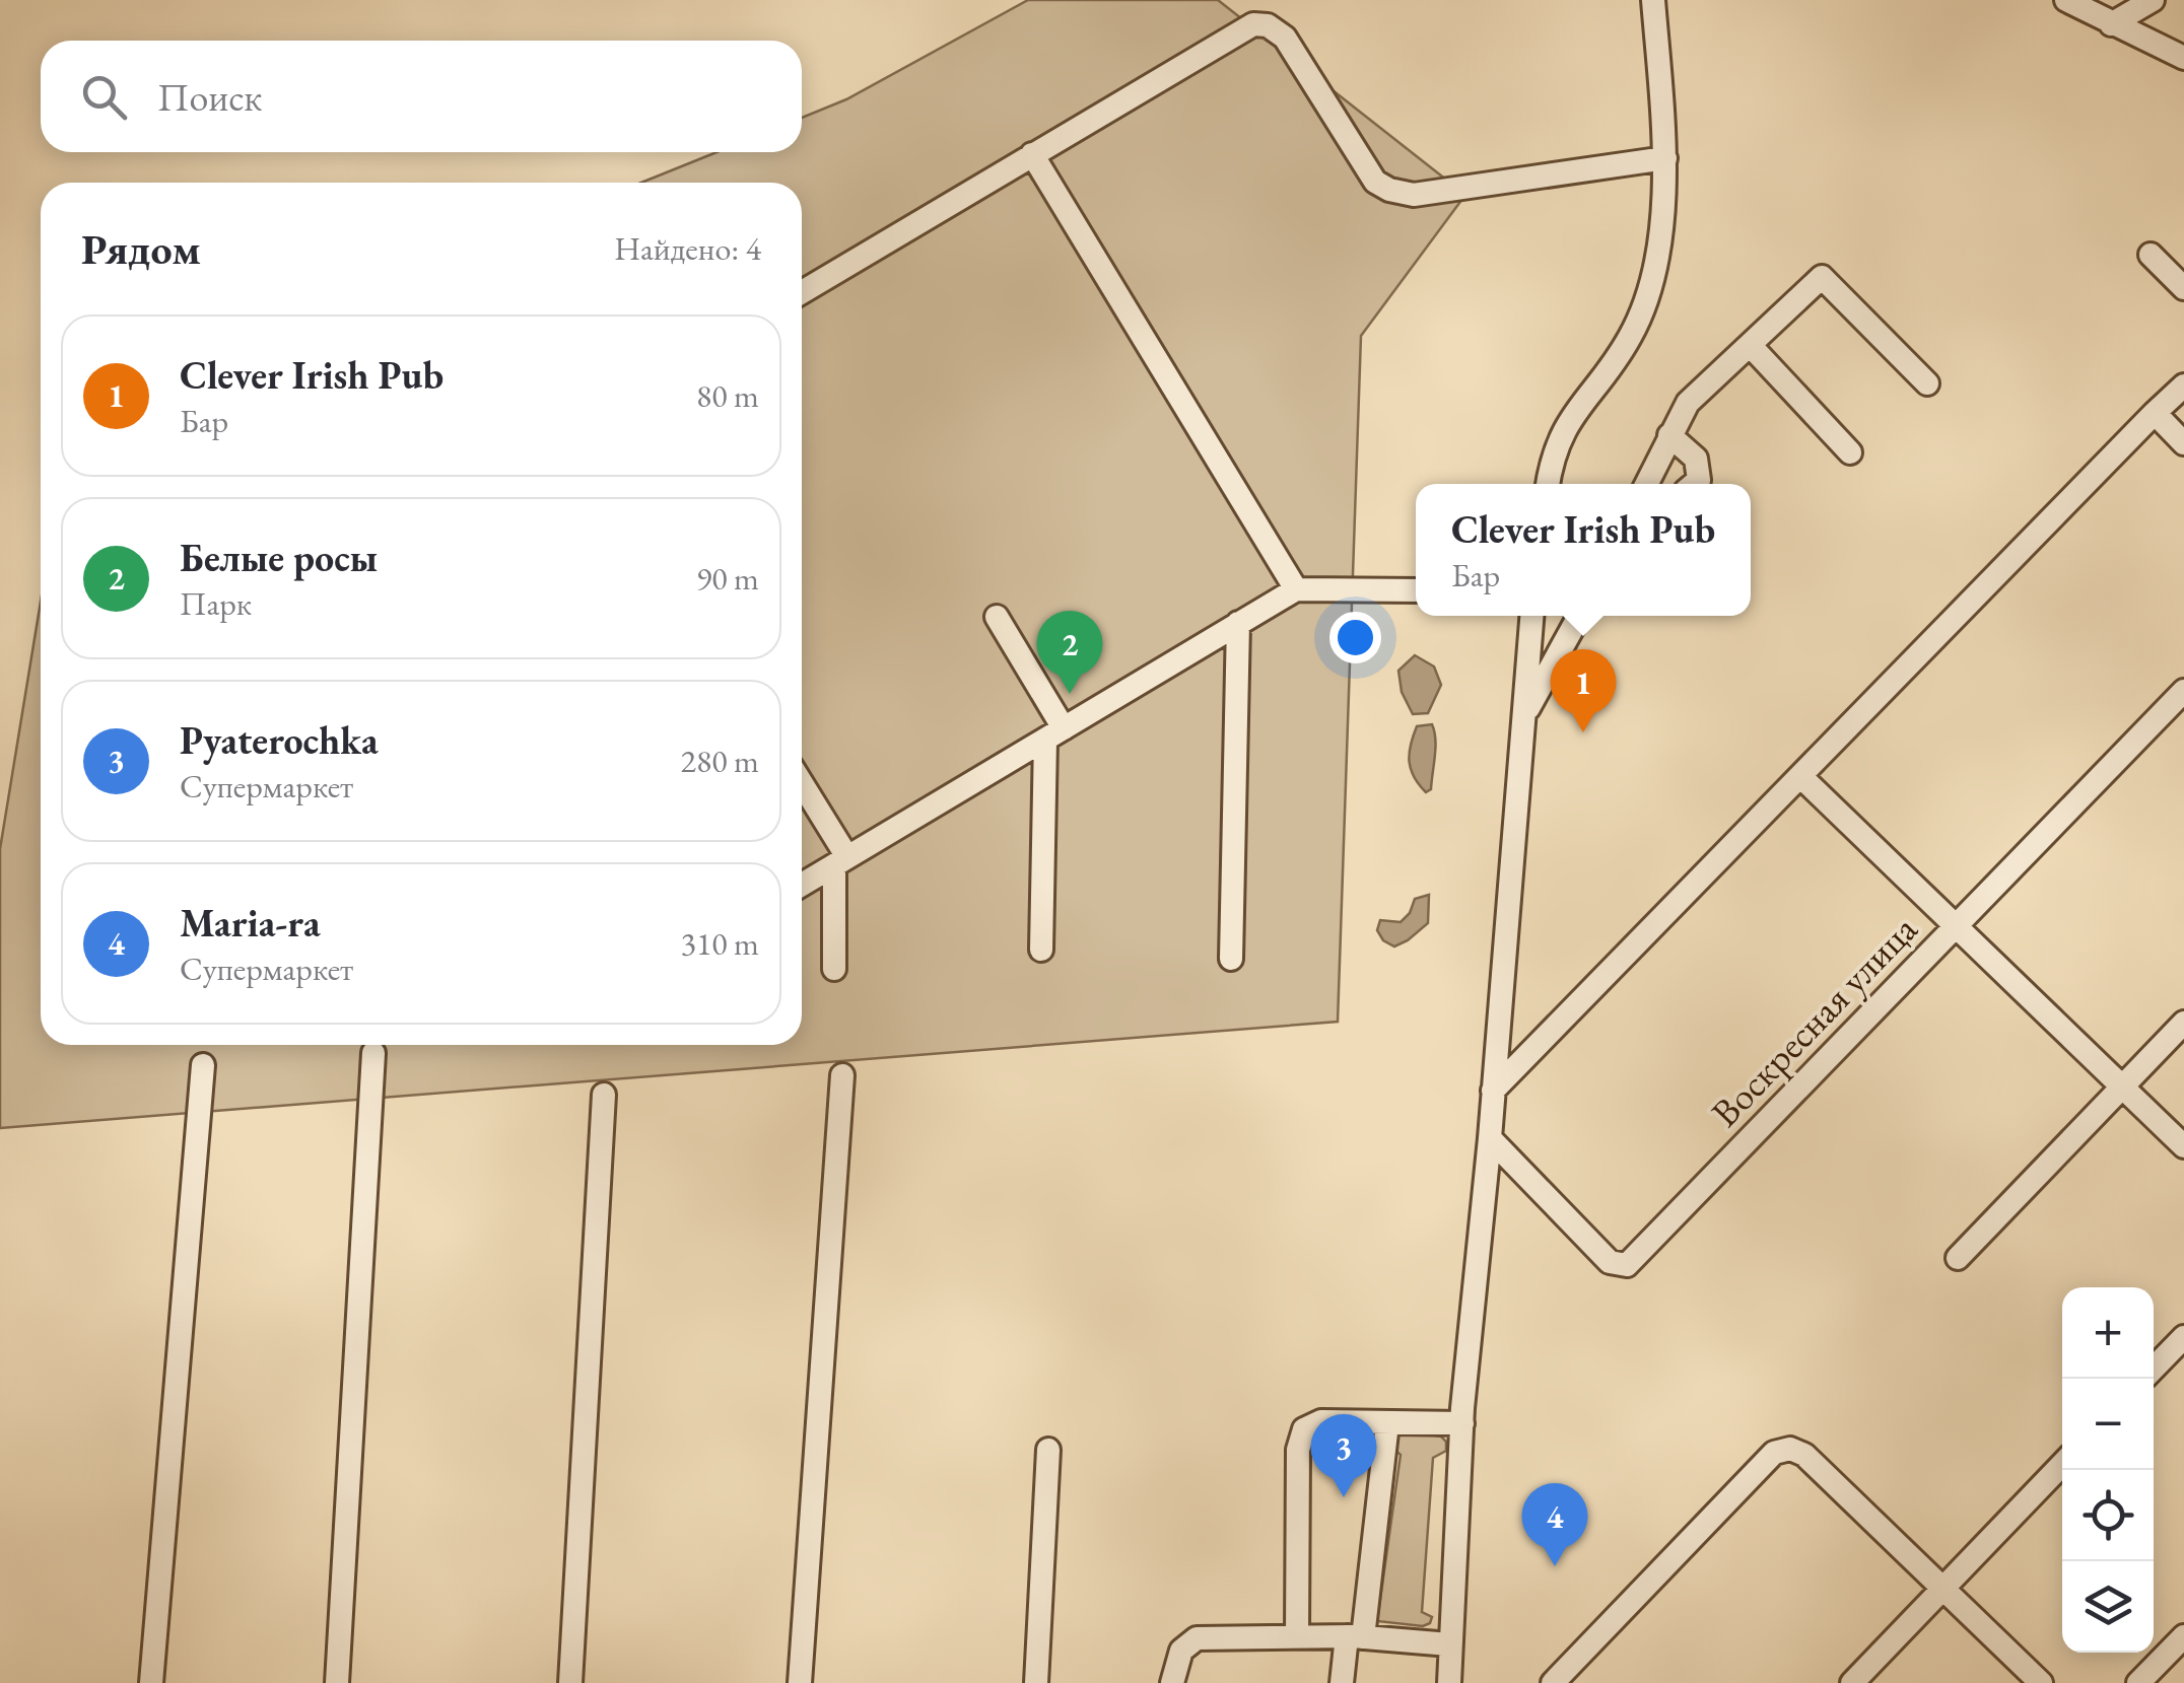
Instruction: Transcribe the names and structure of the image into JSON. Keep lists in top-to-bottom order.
{
  "streets": {
    "street": ["Воскресная улица"]
  },
  "page": {
    "search": "Поиск",
    "heading": ["Рядом", "Найдено: 4"],
    "list": [
      {
        "mark": "1",
        "name": "Clever Irish Pub",
        "note": "Бар",
        "value": "80 m"
      },
      {
        "mark": "2",
        "name": "Белые росы",
        "note": "Парк",
        "value": "90 m"
      },
      {
        "mark": "3",
        "name": "Pyaterochka",
        "note": "Супермаркет",
        "value": "280 m"
      },
      {
        "mark": "4",
        "name": "Maria-ra",
        "note": "Супермаркет",
        "value": "310 m"
      }
    ],
    "popup": ["Clever Irish Pub", "Бар"],
    "pins": [
      "2",
      "1",
      "3",
      "4"
    ],
    "map_buttons": ["+", "−"]
  }
}
